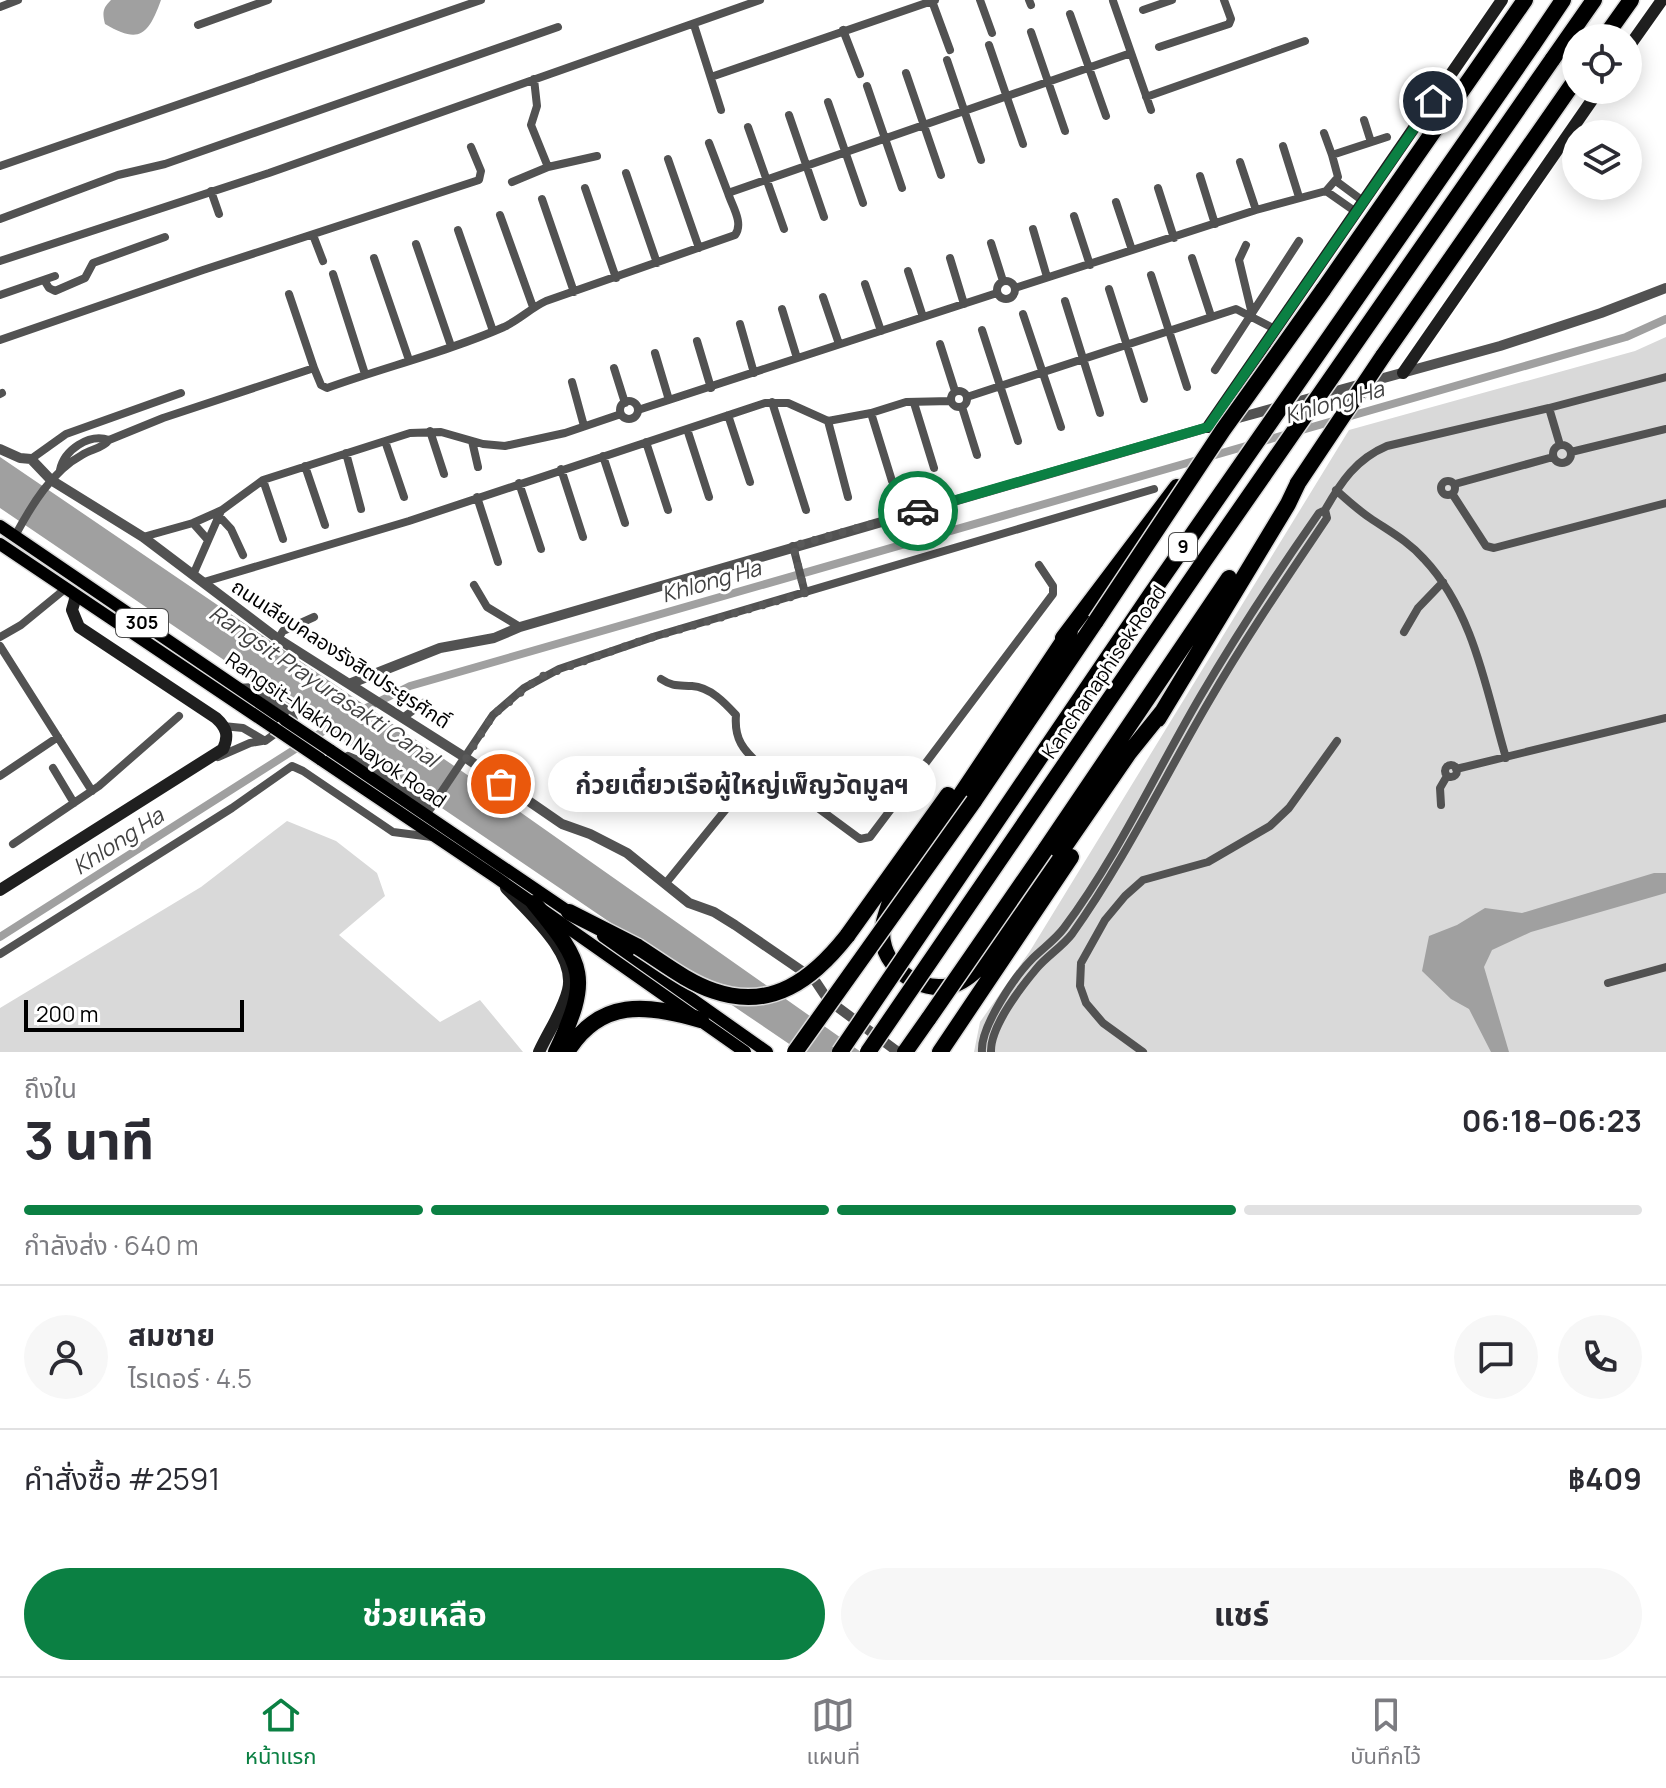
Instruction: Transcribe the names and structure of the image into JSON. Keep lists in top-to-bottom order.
{
  "streets": {
    "highway": ["9", "Kanchanaphisek Road"],
    "main road": ["305", "Rangsit-Nakhon Nayok Road"],
    "street": ["ถนนเลียบคลองรังสิตประยูรศักดิ์"]
  },
  "water": ["Khlong Ha", "Rangsit Prayurasakti Canal"],
  "places": ["ก๋วยเตี๋ยวเรือผู้ใหญ่เพ็ญวัดมูลฯ"],
  "scale_bar": "200 m",
  "page": {
    "bubble": "ก๋วยเตี๋ยวเรือผู้ใหญ่เพ็ญวัดมูลฯ",
    "scale": "200 m",
    "heading": ["3 นาที", "ถึงใน", "06:18–06:23"],
    "panel": [
      "สมชาย",
      "ไรเดอร์ · 4.5",
      "คำสั่งซื้อ #2591",
      "฿409"
    ],
    "bar": "กำลังส่ง · 640 m",
    "buttons": ["ช่วยเหลือ", "แชร์"],
    "tabs": ["หน้าแรก", "แผนที่", "บันทึกไว้"]
  }
}
